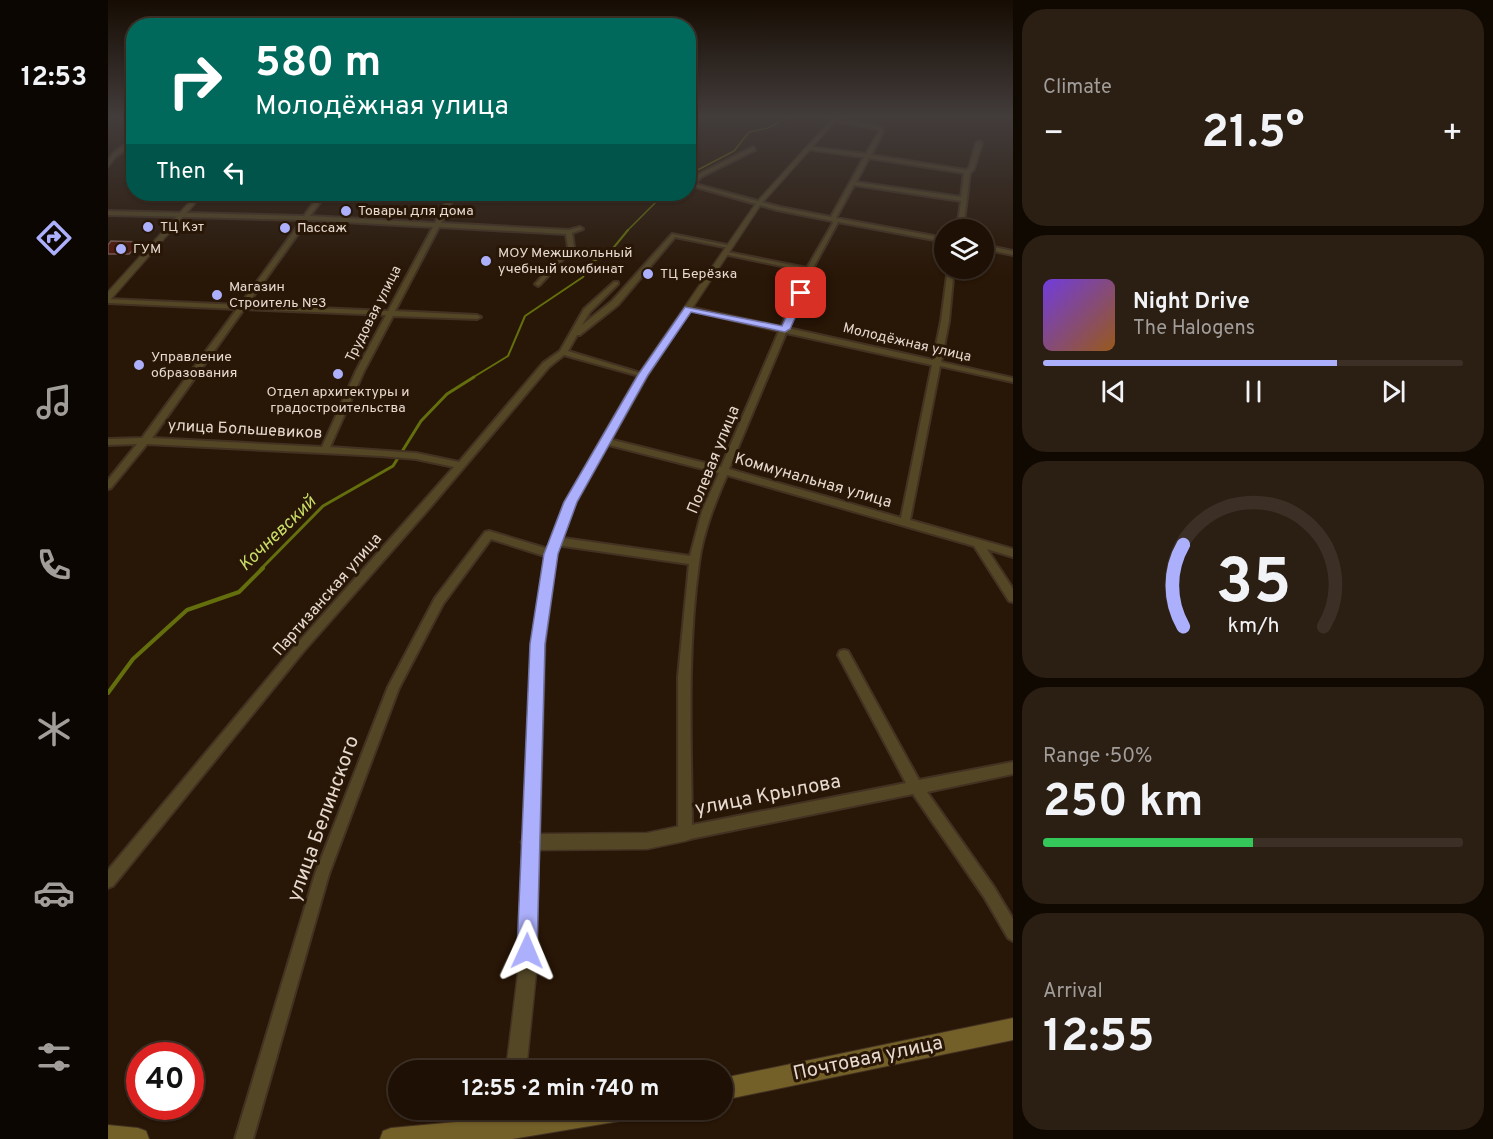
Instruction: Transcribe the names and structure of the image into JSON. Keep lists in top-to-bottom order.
{
  "streets": {
    "main road": ["Почтовая улица"],
    "street": [
      "Трудовая улица",
      "Молодёжная улица",
      "улица Большевиков",
      "Полевая улица",
      "Коммунальная улица",
      "Партизанская улица",
      "улица Крылова",
      "улица Белинского"
    ]
  },
  "crossings": [
    ["Трудовая улица", "улица Большевиков"],
    ["Молодёжная улица", "Полевая улица"],
    ["улица Большевиков", "Партизанская улица"],
    ["Полевая улица", "Коммунальная улица"],
    ["Полевая улица", "улица Крылова"]
  ],
  "water": ["Кочневский"],
  "places": [
    "Товары для дома",
    "ТЦ Кэт",
    "Пассаж",
    "ГУМ",
    "МОУ Межшкольный учебный комбинат",
    "ТЦ Берёзка",
    "Магазин Строитель №3",
    "Управление образования",
    "Отдел архитектуры и градостроительства"
  ],
  "page": {
    "tabs": "12:53",
    "tile": [
      "Climate",
      ["Range · 50%", "250 km"],
      ["Arrival", "12:55"]
    ],
    "turn": ["580 m", "Молодёжная улица"],
    "heat": ["−", "21.5°", "+"],
    "then": "Then",
    "song": ["Night Drive", "The Halogens"],
    "limit": "40",
    "trip": "12:55 · 2 min · 740 m",
    "gauge": ["35", "km/h"]
  }
}
